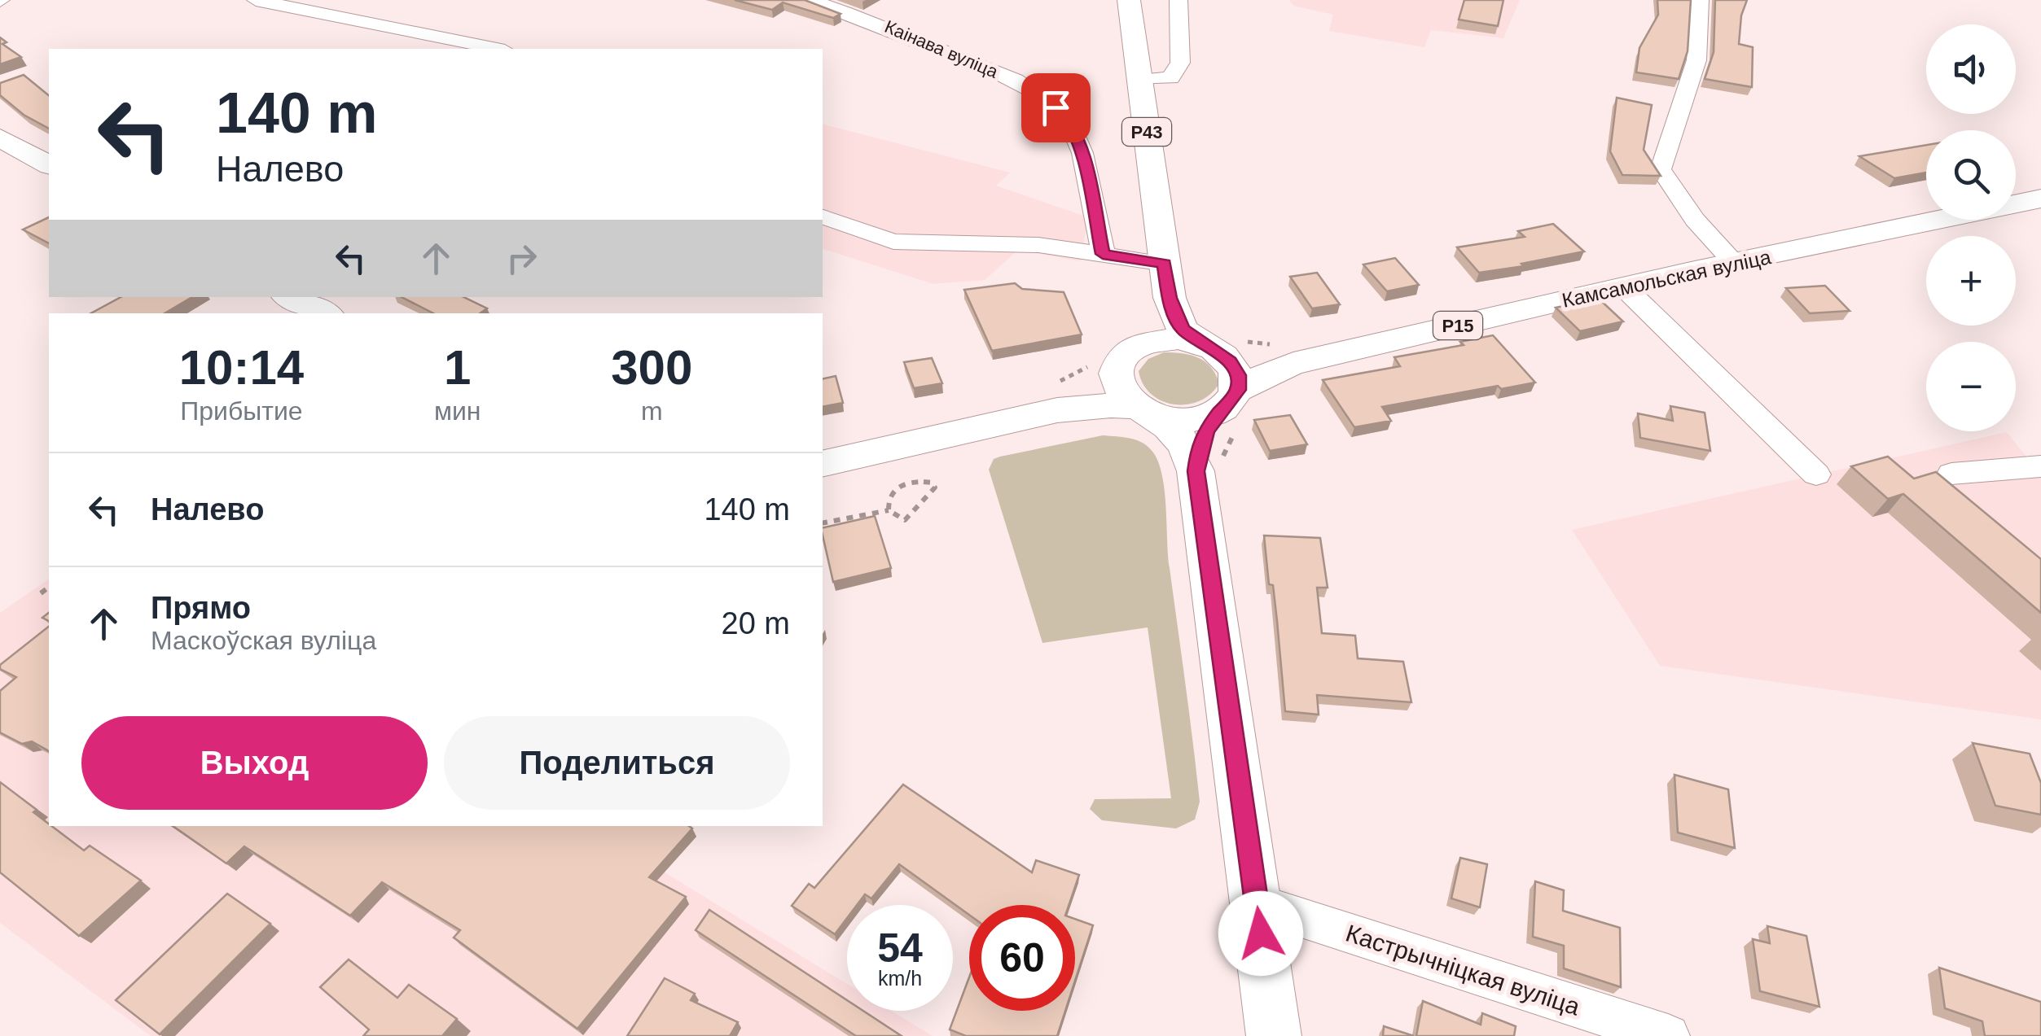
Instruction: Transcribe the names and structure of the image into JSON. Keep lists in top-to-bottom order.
{
  "streets": {
    "main road": ["Р43", "Камсамольская вуліца", "Р15"],
    "street": ["Каінава вуліца", "Кастрычніцкая вуліца"]
  },
  "crossings": [
    ["Р43", "Камсамольская вуліца"]
  ],
  "page": {
    "map_buttons": ["+", "−"],
    "turn": ["140 m", "Налево"],
    "eta": [
      "10:14",
      "Прибытие",
      "1",
      "мин",
      "300",
      "m"
    ],
    "list": [
      {
        "name": "Налево",
        "value": "140 m"
      },
      {
        "name": "Прямо",
        "note": "Маскоўская вуліца",
        "value": "20 m"
      }
    ],
    "buttons": ["Выход", "Поделиться"],
    "speed": "54 km/h",
    "limit": "60"
  }
}
